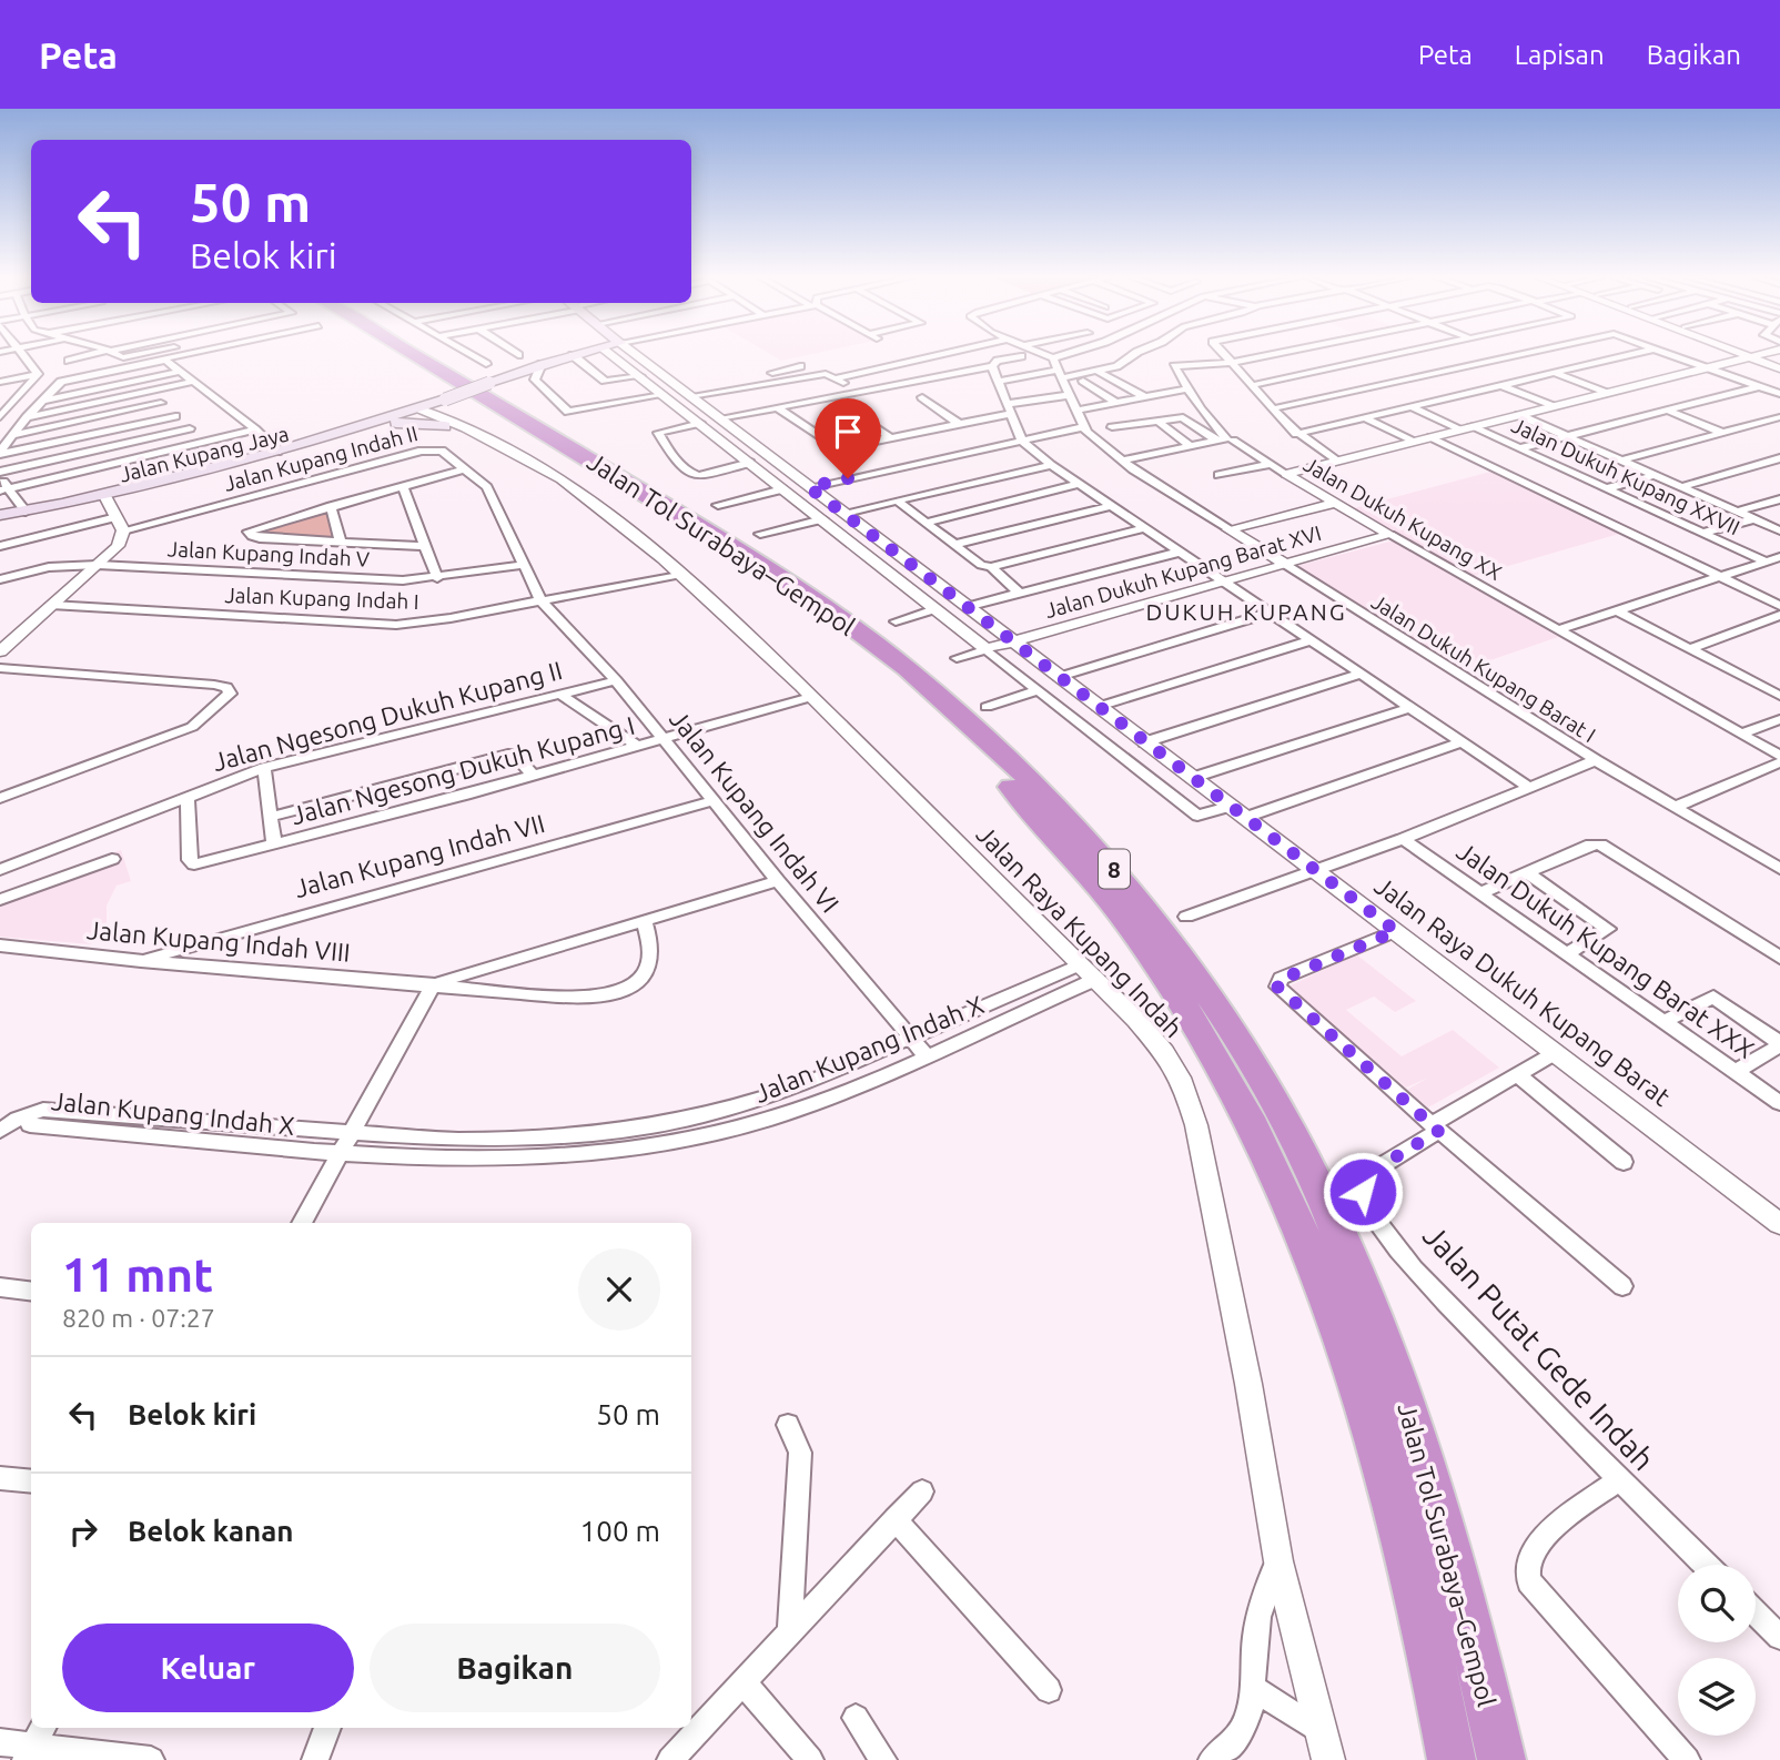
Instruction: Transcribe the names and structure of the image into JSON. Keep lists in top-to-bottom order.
{
  "streets": {
    "highway": ["Jalan Tol Surabaya–Gempol", "8"],
    "main road": ["Jalan Kupang Jaya"],
    "street": [
      "Jalan Kupang Indah II",
      "Jalan Dukuh Kupang XXVII",
      "Jalan Dukuh Kupang XX",
      "Jalan Kupang Indah V",
      "Jalan Dukuh Kupang Barat XVI",
      "Jalan Kupang Indah I",
      "Jalan Dukuh Kupang Barat I",
      "Jalan Ngesong Dukuh Kupang II",
      "Jalan Ngesong Dukuh Kupang I",
      "Jalan Kupang Indah VI",
      "Jalan Kupang Indah VII",
      "Jalan Raya Kupang Indah",
      "Jalan Kupang Indah VIII",
      "Jalan Dukuh Kupang Barat XXX",
      "Jalan Raya Dukuh Kupang Barat",
      "Jalan Kupang Indah X",
      "Jalan Putat Gede Indah"
    ]
  },
  "crossings": [
    ["Jalan Kupang Jaya", "Jalan Raya Kupang Indah"],
    ["Jalan Kupang Indah II", "Jalan Kupang Indah V"],
    ["Jalan Kupang Indah II", "Jalan Kupang Indah I"],
    ["Jalan Kupang Indah II", "Jalan Kupang Indah VI"],
    ["Jalan Dukuh Kupang XXVII", "Jalan Dukuh Kupang XX"],
    ["Jalan Dukuh Kupang XX", "Jalan Dukuh Kupang Barat XVI"],
    ["Jalan Dukuh Kupang Barat XVI", "Jalan Dukuh Kupang Barat I"],
    ["Jalan Dukuh Kupang Barat XVI", "Jalan Raya Dukuh Kupang Barat"],
    ["Jalan Kupang Indah I", "Jalan Kupang Indah VI"],
    ["Jalan Kupang Indah I", "Jalan Raya Kupang Indah"],
    ["Jalan Ngesong Dukuh Kupang II", "Jalan Ngesong Dukuh Kupang I"],
    ["Jalan Ngesong Dukuh Kupang II", "Jalan Kupang Indah VI"],
    ["Jalan Ngesong Dukuh Kupang I", "Jalan Kupang Indah VI"],
    ["Jalan Ngesong Dukuh Kupang I", "Jalan Raya Kupang Indah"],
    ["Jalan Kupang Indah VI", "Jalan Kupang Indah VII"],
    ["Jalan Kupang Indah VI", "Jalan Kupang Indah VIII"],
    ["Jalan Kupang Indah VI", "Jalan Kupang Indah X"],
    ["Jalan Kupang Indah VII", "Jalan Kupang Indah VIII"],
    ["Jalan Raya Kupang Indah", "Jalan Kupang Indah X"]
  ],
  "districts": ["DUKUH KUPANG"],
  "page": {
    "header": "Peta",
    "nav": ["Peta", "Lapisan", "Bagikan"],
    "turn": ["50 m", "Belok kiri"],
    "heading": ["11 mnt", "820 m · 07:27"],
    "list": [
      {
        "name": "Belok kiri",
        "value": "50 m"
      },
      {
        "name": "Belok kanan",
        "value": "100 m"
      }
    ],
    "buttons": ["Keluar", "Bagikan"]
  }
}
